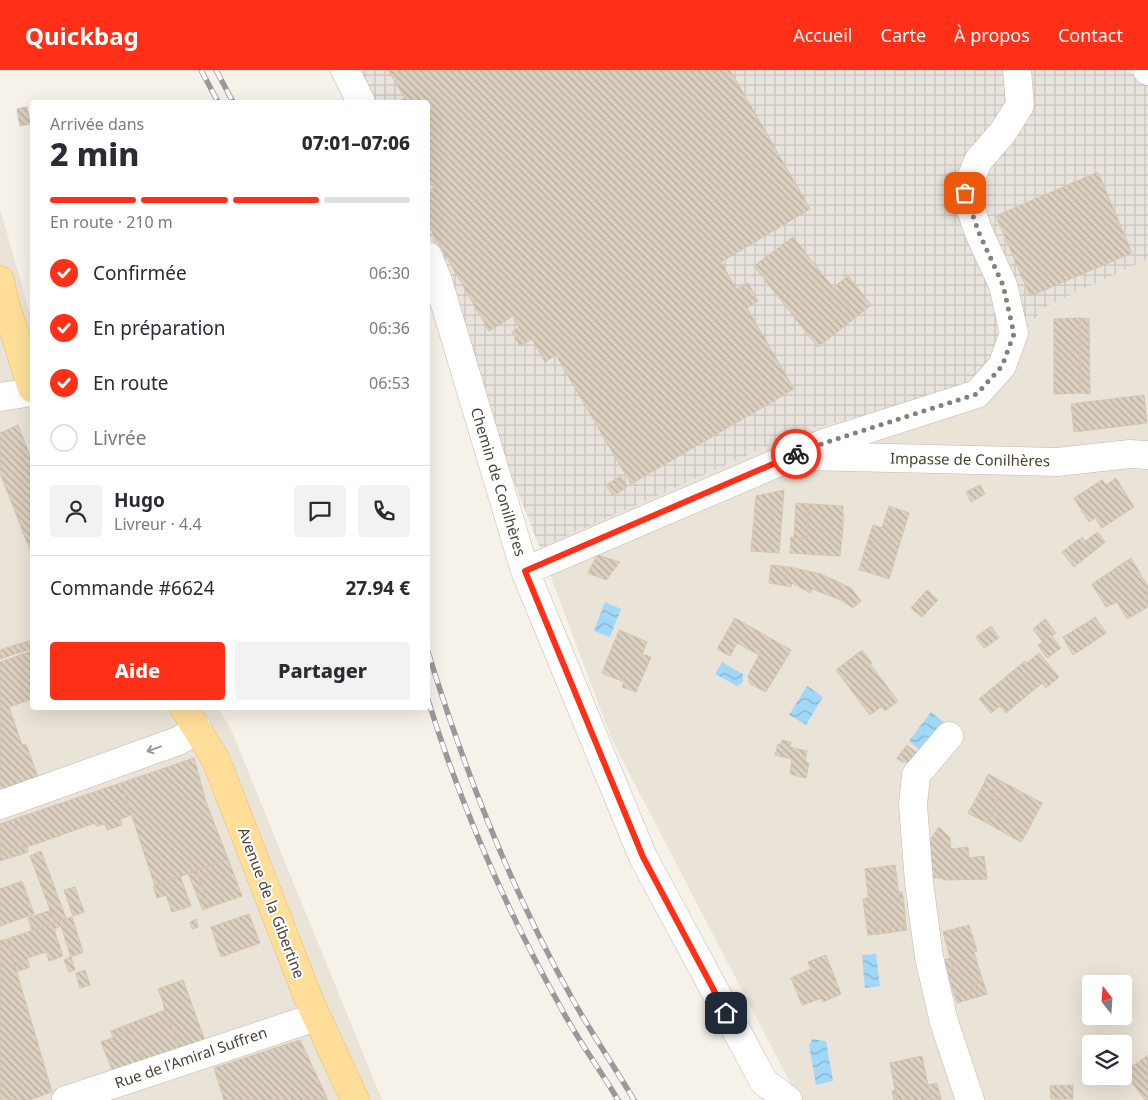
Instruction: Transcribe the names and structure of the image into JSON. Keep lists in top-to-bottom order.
{
  "streets": {
    "main road": ["Avenue de la Gibertine"],
    "street": ["Impasse de Conilhères", "Chemin de Conilhères", "Rue de l'Amiral Suffren"]
  },
  "crossings": [
    ["Avenue de la Gibertine", "Rue de l'Amiral Suffren"]
  ],
  "north": "top",
  "page": {
    "header": "Quickbag",
    "nav": [
      "Accueil",
      "Carte",
      "À propos",
      "Contact"
    ],
    "heading": ["2 min", "Arrivée dans", "07:01–07:06"],
    "panel": [
      "Hugo",
      "Livreur · 4.4",
      "Commande #6624",
      "27.94 €"
    ],
    "bar": "En route · 210 m",
    "list": [
      ["Confirmée", "06:30"],
      ["En préparation", "06:36"],
      ["En route", "06:53"],
      "Livrée"
    ],
    "buttons": ["Aide", "Partager"]
  }
}
